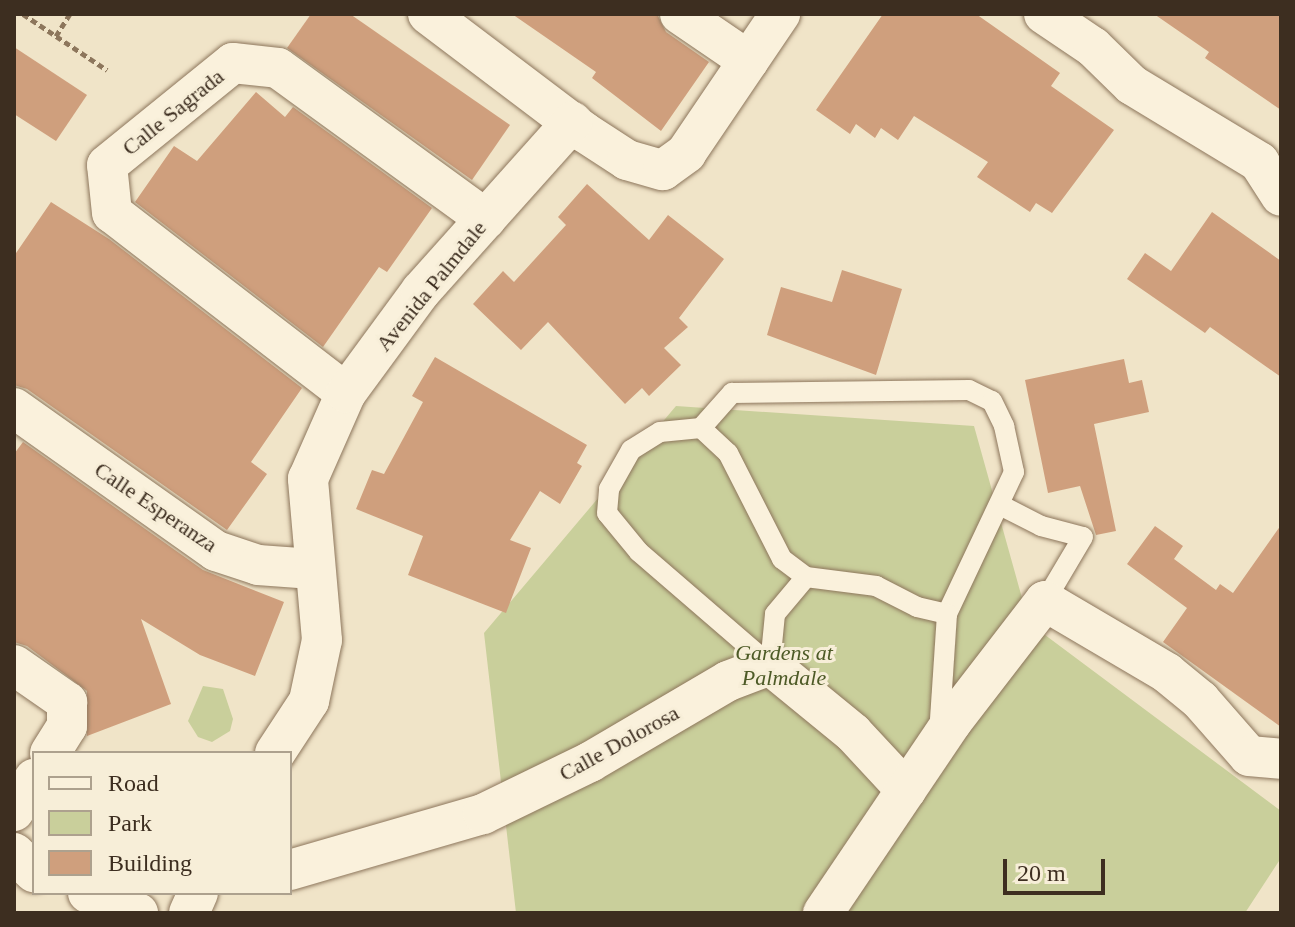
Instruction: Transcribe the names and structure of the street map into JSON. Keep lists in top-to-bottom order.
{
  "streets": {
    "street": [
      "Calle Sagrada",
      "Avenida Palmdale",
      "Calle Esperanza",
      "Calle Dolorosa"
    ]
  },
  "crossings": [
    ["Calle Sagrada", "Avenida Palmdale"],
    ["Avenida Palmdale", "Calle Esperanza"]
  ],
  "parks": ["Gardens at Palmdale"],
  "legend": ["Road", "Park", "Building"],
  "scale_bar": "20 m"
}
